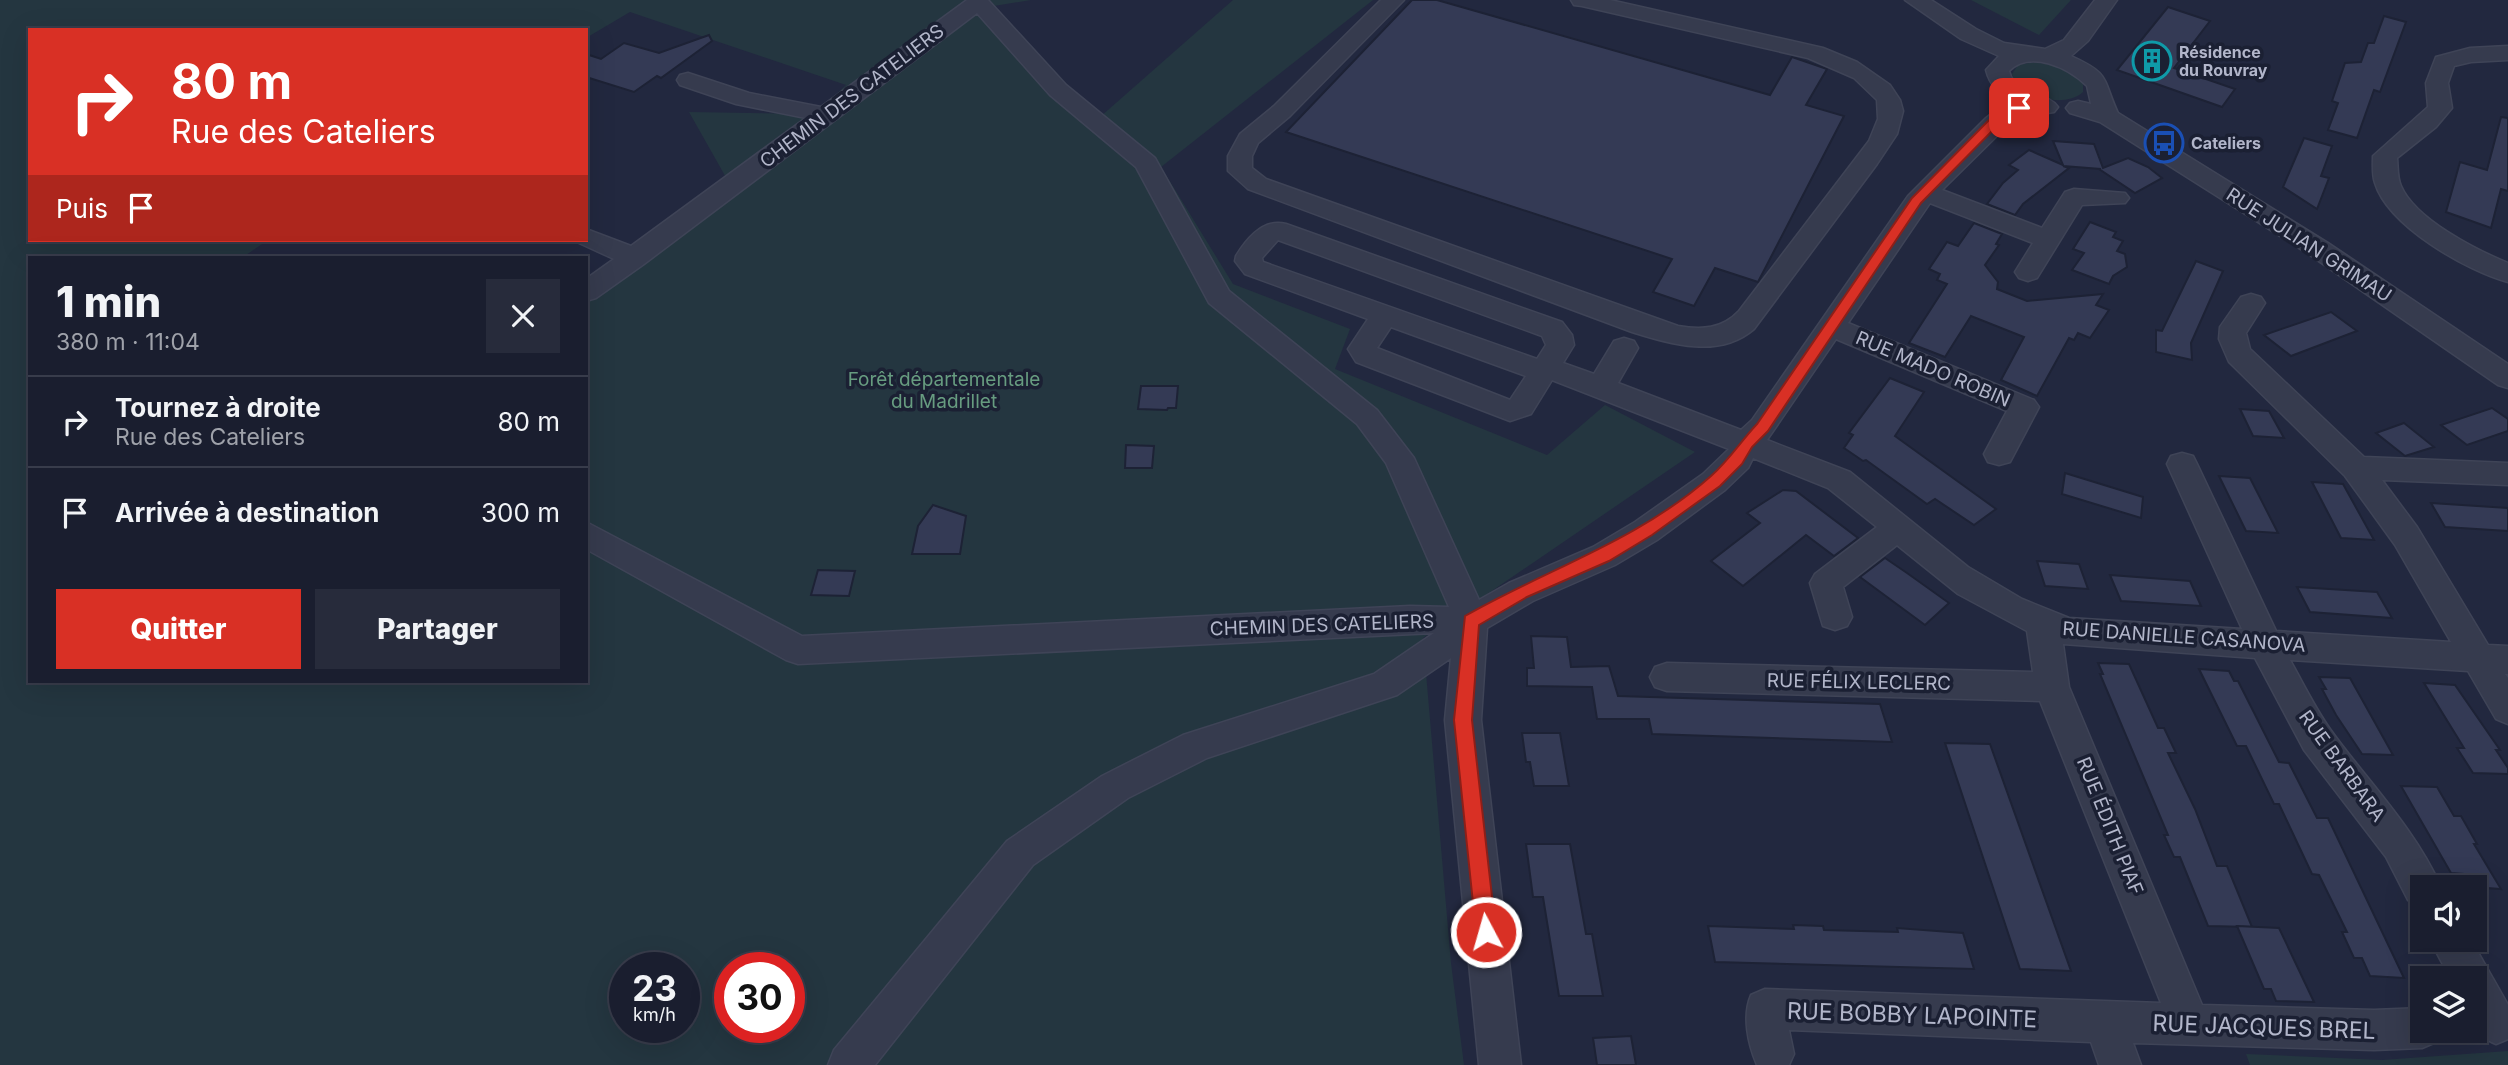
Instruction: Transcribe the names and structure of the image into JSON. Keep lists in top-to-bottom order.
{
  "streets": {
    "street": [
      "CHEMIN DES CATELIERS",
      "RUE JULIAN GRIMAU",
      "RUE MADO ROBIN",
      "RUE DANIELLE CASANOVA",
      "RUE FÉLIX LECLERC",
      "RUE BARBARA",
      "RUE ÉDITH PIAF",
      "RUE BOBBY LAPOINTE",
      "RUE JACQUES BREL"
    ]
  },
  "crossings": [
    ["RUE DANIELLE CASANOVA", "RUE BARBARA"],
    ["RUE DANIELLE CASANOVA", "RUE ÉDITH PIAF"],
    ["RUE FÉLIX LECLERC", "RUE ÉDITH PIAF"],
    ["RUE ÉDITH PIAF", "RUE JACQUES BREL"],
    ["RUE BOBBY LAPOINTE", "RUE JACQUES BREL"]
  ],
  "parks": ["Forêt départementale du Madrillet"],
  "places": {
    "building": ["Résidence du Rouvray"],
    "bus stop": ["Cateliers"]
  },
  "page": {
    "turn": ["80 m", "Rue des Cateliers"],
    "then": "Puis",
    "heading": ["1 min", "380 m · 11:04"],
    "list": [
      {
        "name": "Tournez à droite",
        "note": "Rue des Cateliers",
        "value": "80 m"
      },
      {
        "name": "Arrivée à destination",
        "value": "300 m"
      }
    ],
    "buttons": ["Quitter", "Partager"],
    "speed": "23 km/h",
    "limit": "30"
  }
}
